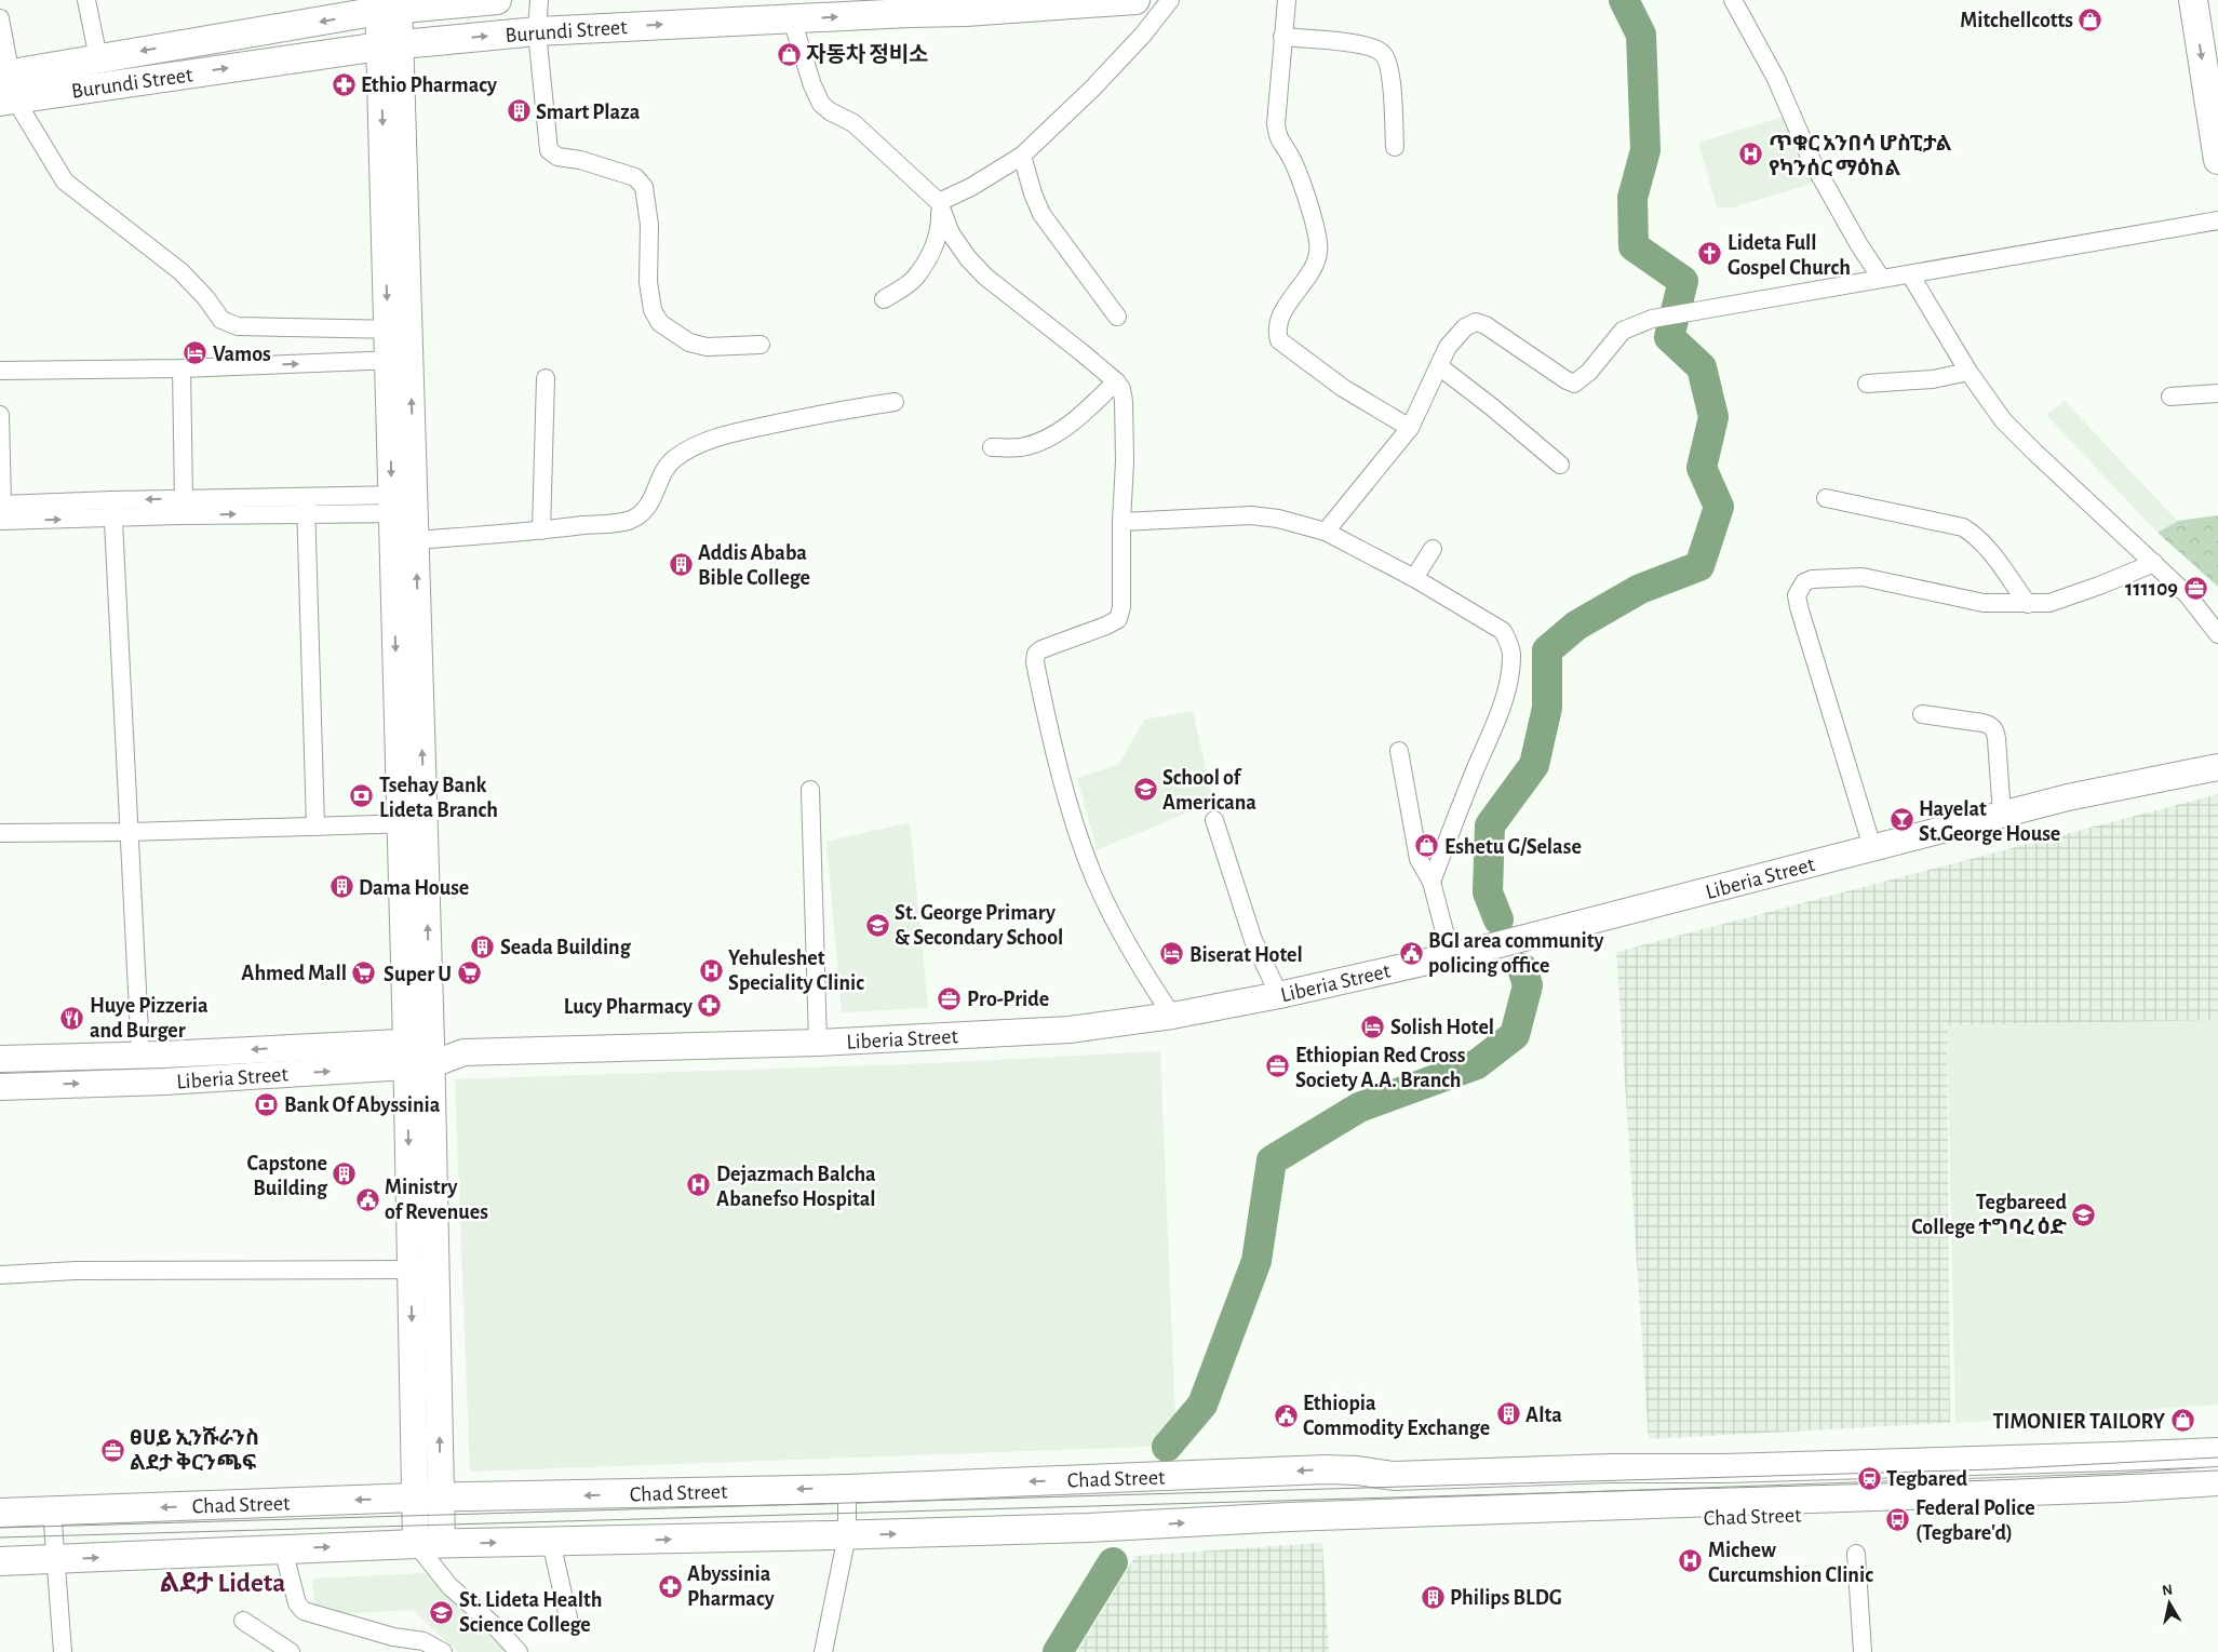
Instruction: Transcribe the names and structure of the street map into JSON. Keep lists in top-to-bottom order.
{
  "streets": {
    "main road": ["Burundi Street", "Chad Street"],
    "street": ["Liberia Street"]
  },
  "districts": ["ልደታ Lideta"],
  "places": {
    "shop": [
      "Mitchellcotts",
      "자동차 정비소",
      "Eshetu G/Selase",
      "TIMONIER TAILORY"
    ],
    "pharmacy": ["Ethio Pharmacy", "Lucy Pharmacy", "Abyssinia Pharmacy"],
    "building": [
      "Smart Plaza",
      "Addis Ababa Bible College",
      "Dama House",
      "Seada Building",
      "Capstone Building",
      "Alta",
      "Philips BLDG"
    ],
    "hospital": [
      "ጥቁር አንበሳ ሆስፒታል የካንሰር ማዕከል",
      "Yehuleshet Speciality Clinic",
      "Dejazmach Balcha Abanefso Hospital",
      "Michew Curcumshion Clinic"
    ],
    "church": ["Lideta Full Gospel Church"],
    "hotel": ["Vamos", "Biserat Hotel", "Solish Hotel"],
    "office": [
      "111109",
      "Pro-Pride",
      "Ethiopian Red Cross Society A.A. Branch",
      "ፀሀይ ኢንሹራንስ ልደታ ቅርንጫፍ"
    ],
    "school or university": [
      "School of Americana",
      "St. George Primary & Secondary School",
      "Tegbareed College ተግባረ ዕድ",
      "St. Lideta Health Science College"
    ],
    "bank": ["Tsehay Bank Lideta Branch", "Bank Of Abyssinia"],
    "bar": ["Hayelat St.George House"],
    "public building": ["BGI area community policing office", "Ministry of Revenues", "Ethiopia Commodity Exchange"],
    "supermarket": ["Ahmed Mall", "Super U"],
    "restaurant": ["Huye Pizzeria and Burger"],
    "station": ["Tegbared"],
    "bus stop": ["Federal Police (Tegbare'd)"]
  },
  "north": "top"
}
